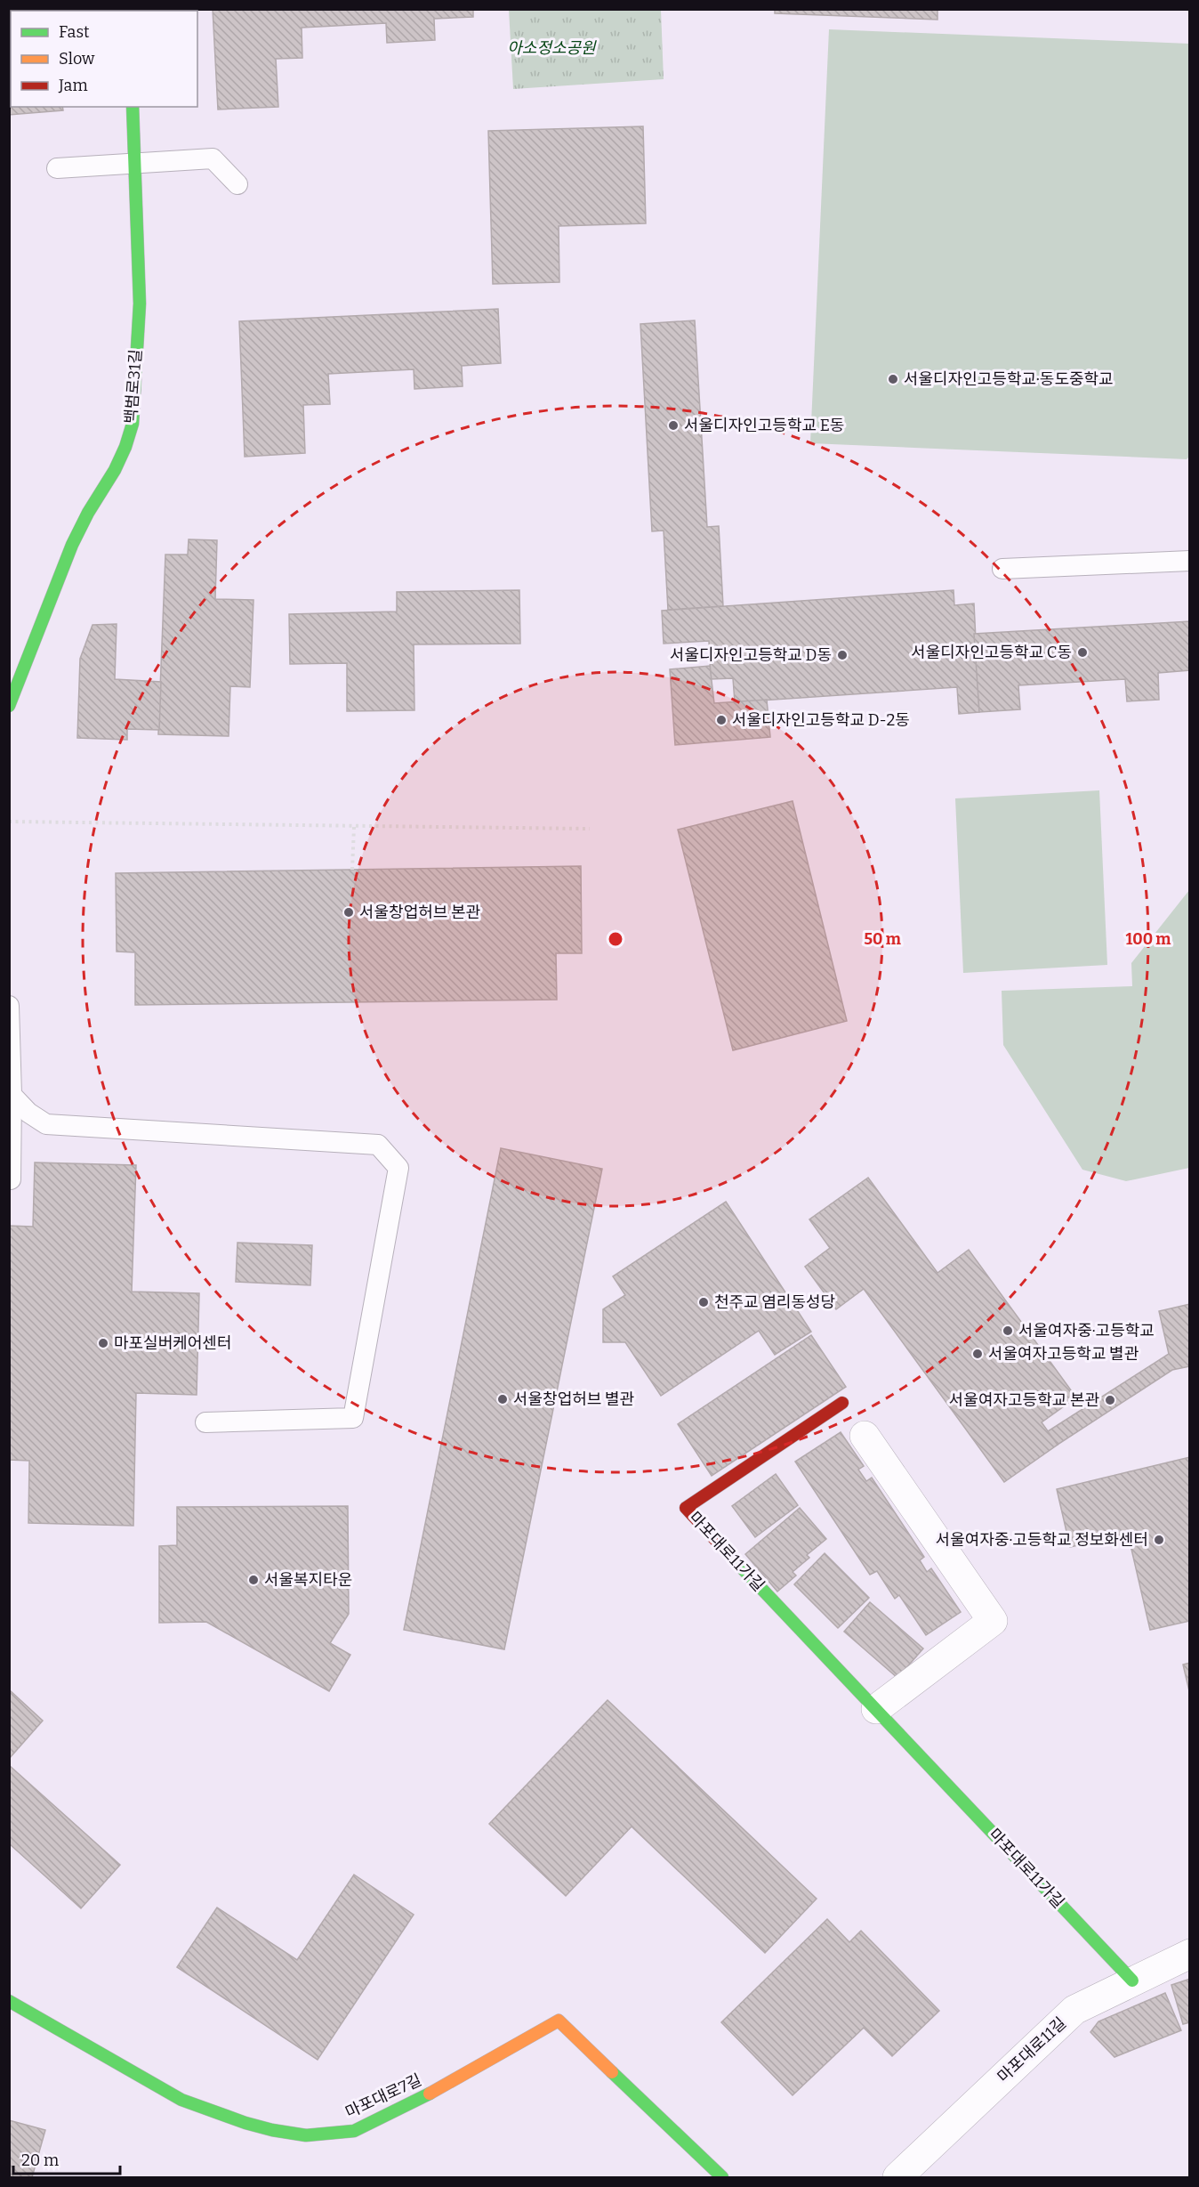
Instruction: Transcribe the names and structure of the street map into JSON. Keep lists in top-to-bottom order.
{
  "streets": {
    "street": [
      "백범로31길",
      "마포대로11가길",
      "마포대로11길",
      "마포대로7길"
    ]
  },
  "crossings": [
    ["마포대로11가길", "마포대로11길"]
  ],
  "parks": ["아소정소공원"],
  "places": [
    "서울디자인고등학교·동도중학교",
    "서울디자인고등학교 E동",
    "서울디자인고등학교 C동",
    "서울디자인고등학교 D동",
    "서울디자인고등학교 D-2동",
    "서울창업허브 본관",
    "천주교 염리동성당",
    "서울여자중·고등학교",
    "마포실버케어센터",
    "서울여자고등학교 별관",
    "서울창업허브 별관",
    "서울여자고등학교 본관",
    "서울여자중·고등학교 정보화센터",
    "서울복지타운"
  ],
  "legend": ["Fast", "Slow", "Jam"],
  "scale_bar": "20 m",
  "rings": ["50 m", "100 m"]
}
